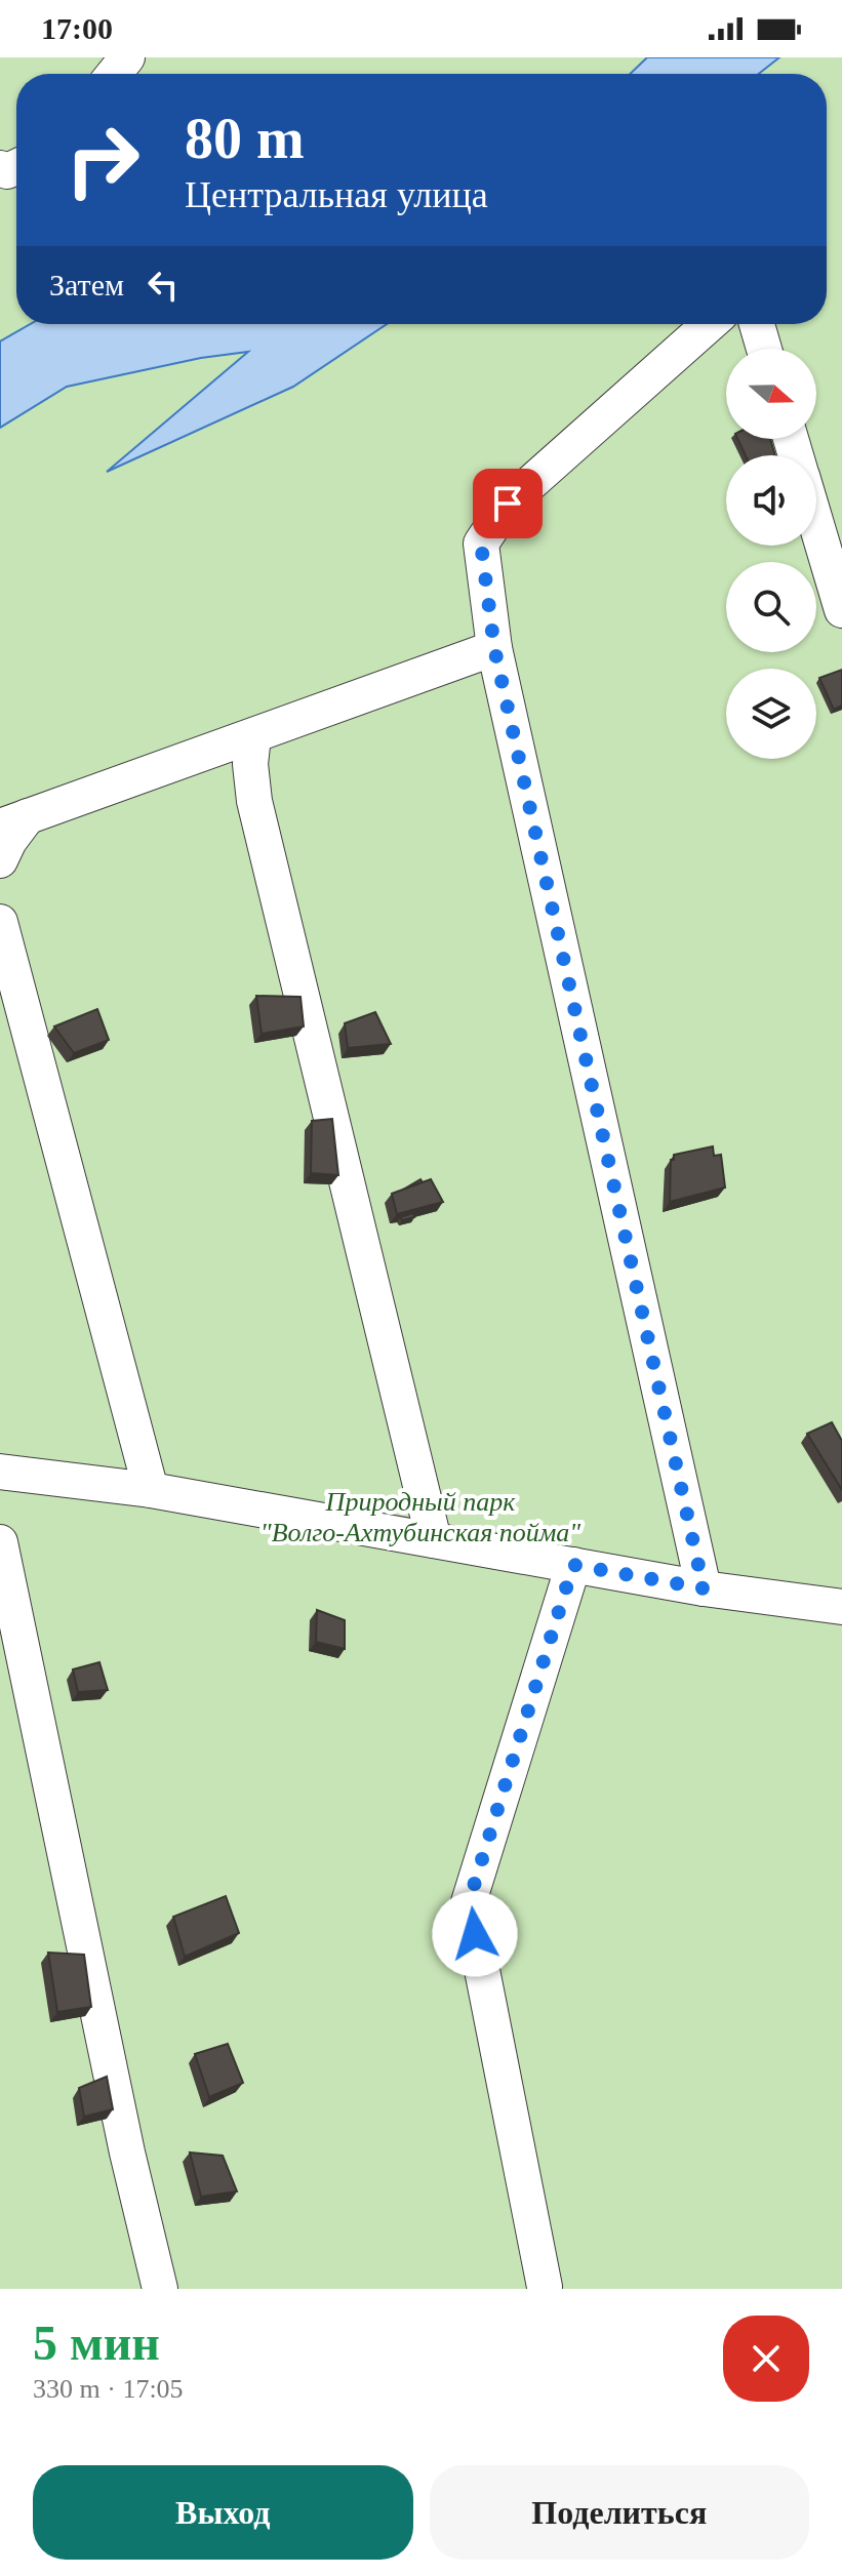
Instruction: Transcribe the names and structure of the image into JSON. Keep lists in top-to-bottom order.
{
  "parks": ["Природный парк \"Волго-Ахтубинская пойма\""],
  "north": "right",
  "page": {
    "status": "17:00",
    "turn": ["80 m", "Центральная улица"],
    "then": "Затем",
    "heading": ["5 мин", "330 m · 17:05"],
    "buttons": ["Выход", "Поделиться"]
  }
}
